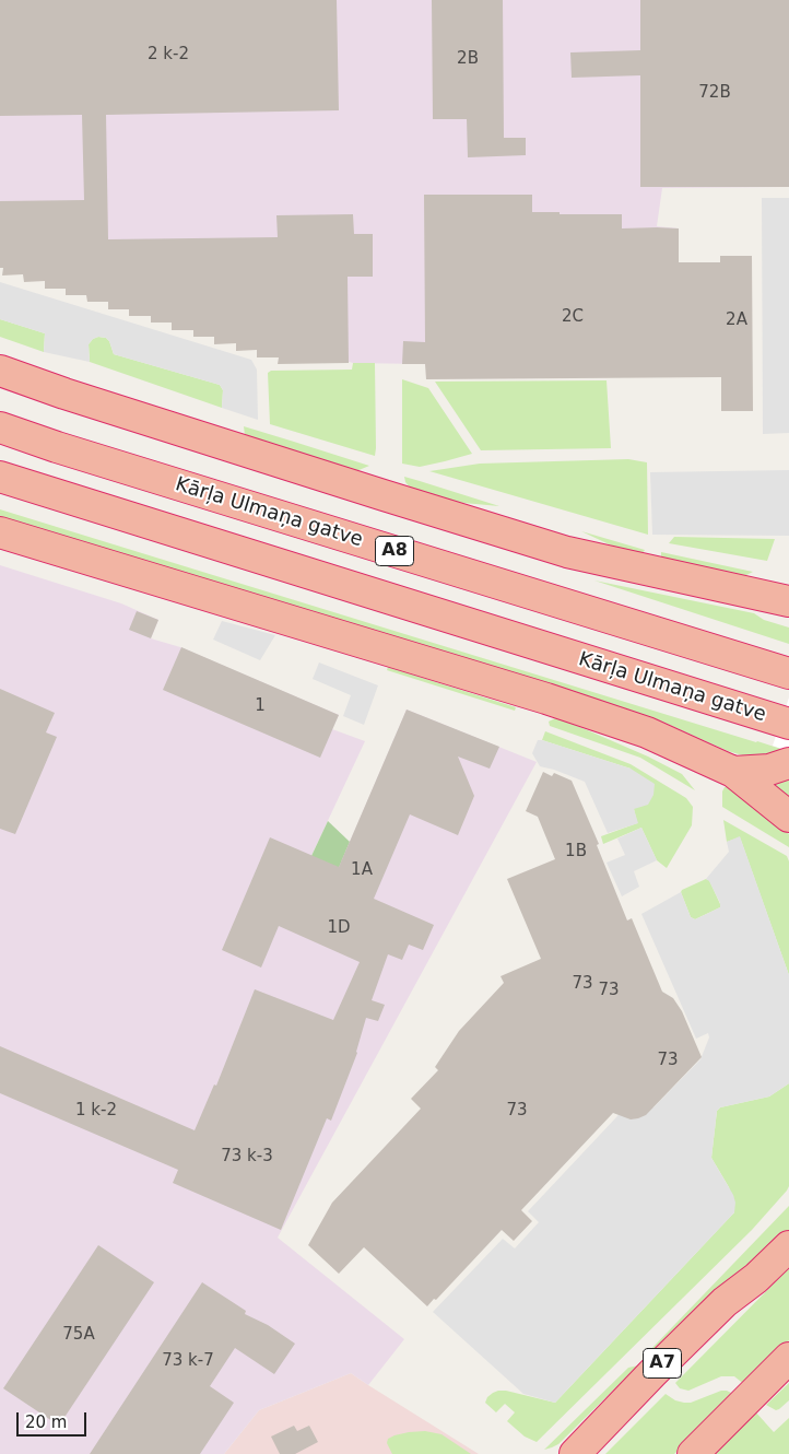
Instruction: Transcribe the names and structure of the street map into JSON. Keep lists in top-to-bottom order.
{
  "streets": {
    "highway": ["Kārļa Ulmaņa gatve", "A8", "A7"]
  },
  "house_numbers": [
    "2 k-2",
    "2B",
    "72B",
    "2C",
    "2A",
    "1",
    "1B",
    "1A",
    "1D",
    "73",
    "73",
    "73",
    "1 k-2",
    "73",
    "73 k-3",
    "75A",
    "73 k-7"
  ],
  "scale_bar": "20 m"
}
